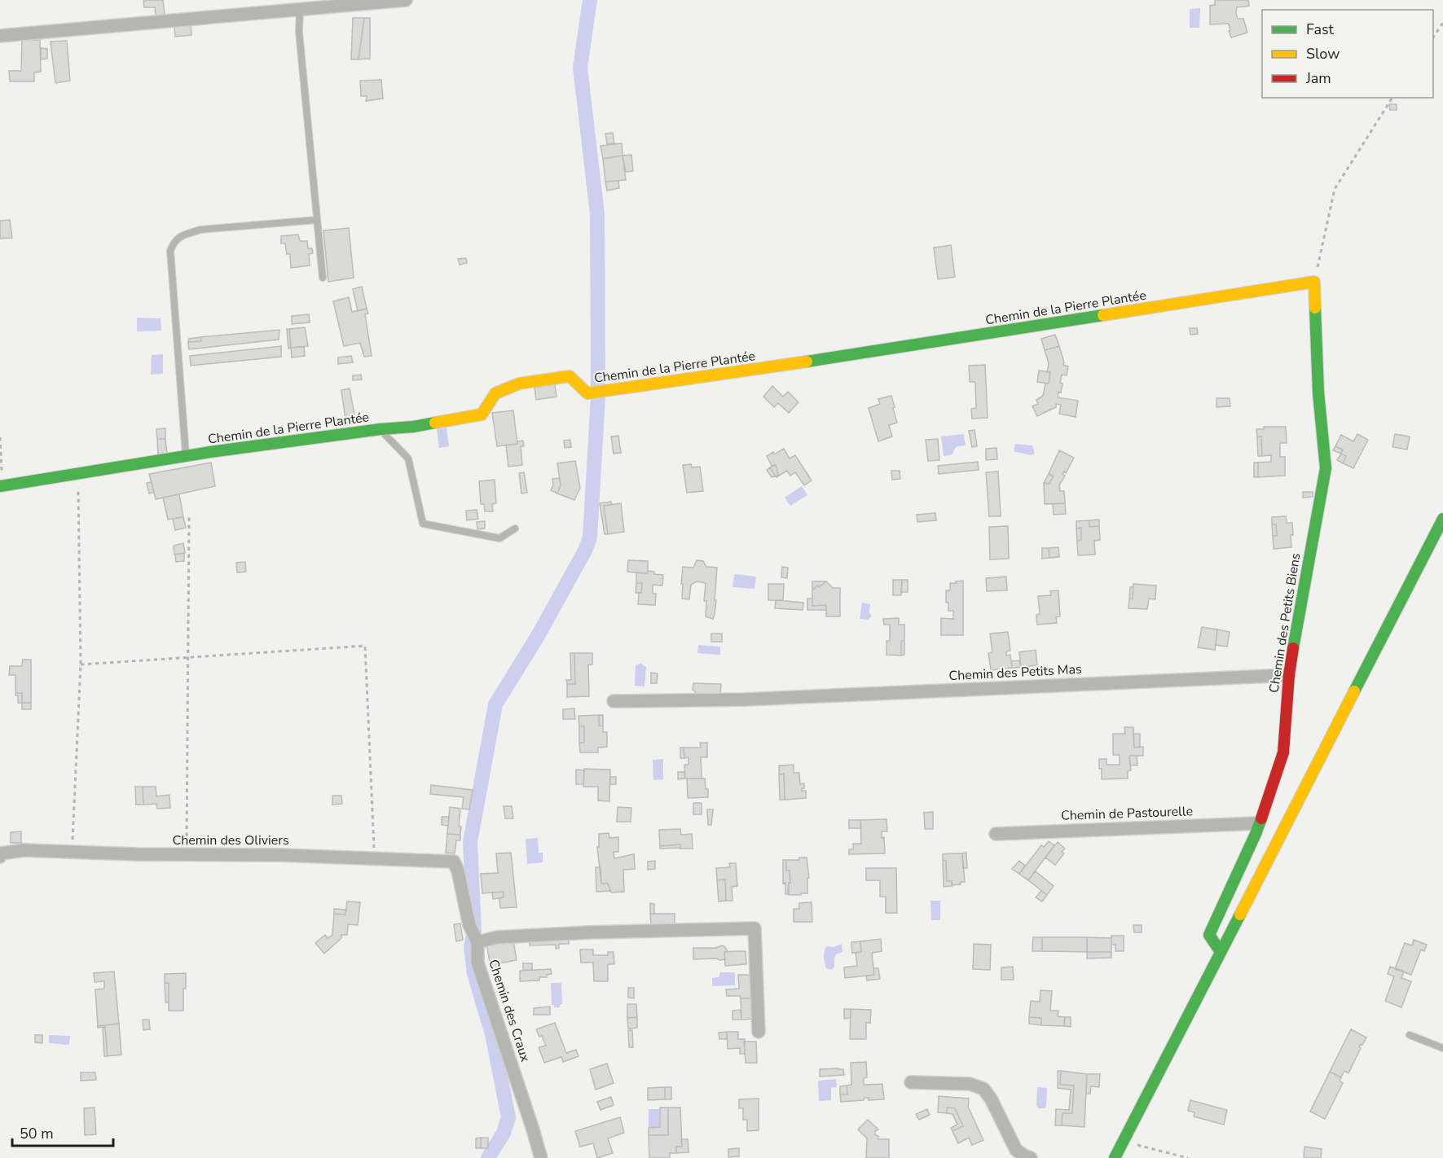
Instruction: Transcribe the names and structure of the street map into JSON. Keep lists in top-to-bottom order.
{
  "streets": {
    "street": [
      "Chemin de la Pierre Plantée",
      "Chemin des Petits Biens",
      "Chemin des Petits Mas",
      "Chemin de Pastourelle",
      "Chemin des Oliviers",
      "Chemin des Craux"
    ]
  },
  "crossings": [
    ["Chemin de la Pierre Plantée", "Chemin des Petits Biens"],
    ["Chemin des Petits Biens", "Chemin des Petits Mas"],
    ["Chemin des Petits Biens", "Chemin de Pastourelle"],
    ["Chemin des Oliviers", "Chemin des Craux"]
  ],
  "legend": ["Fast", "Slow", "Jam"],
  "scale_bar": "50 m"
}
